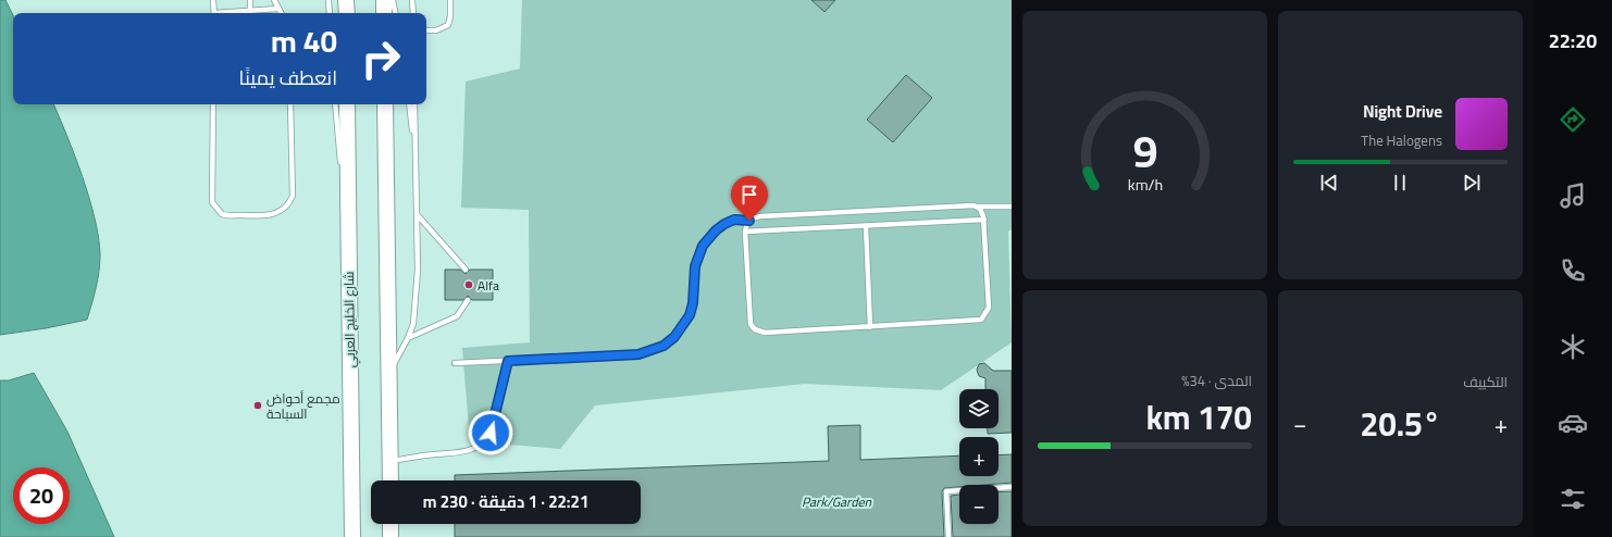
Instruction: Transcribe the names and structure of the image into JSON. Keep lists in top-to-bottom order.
{
  "streets": {
    "main road": ["شارع الخليج العربي"]
  },
  "parks": ["Park/Garden"],
  "places": ["Alfa", "مجمع أحواض السباحة"],
  "page": {
    "tabs": "22:20",
    "turn": ["40 m", "انعطف يمينًا"],
    "song": ["Night Drive", "The Halogens"],
    "tile": [
      "التكييف",
      ["المدى · 34%", "170 km"]
    ],
    "map_buttons": ["+", "−"],
    "heat": ["−", "20.5°", "+"],
    "limit": "20",
    "trip": "22:21 · 1 دقيقة · 230 m",
    "gauge": ["9", "km/h"]
  }
}
